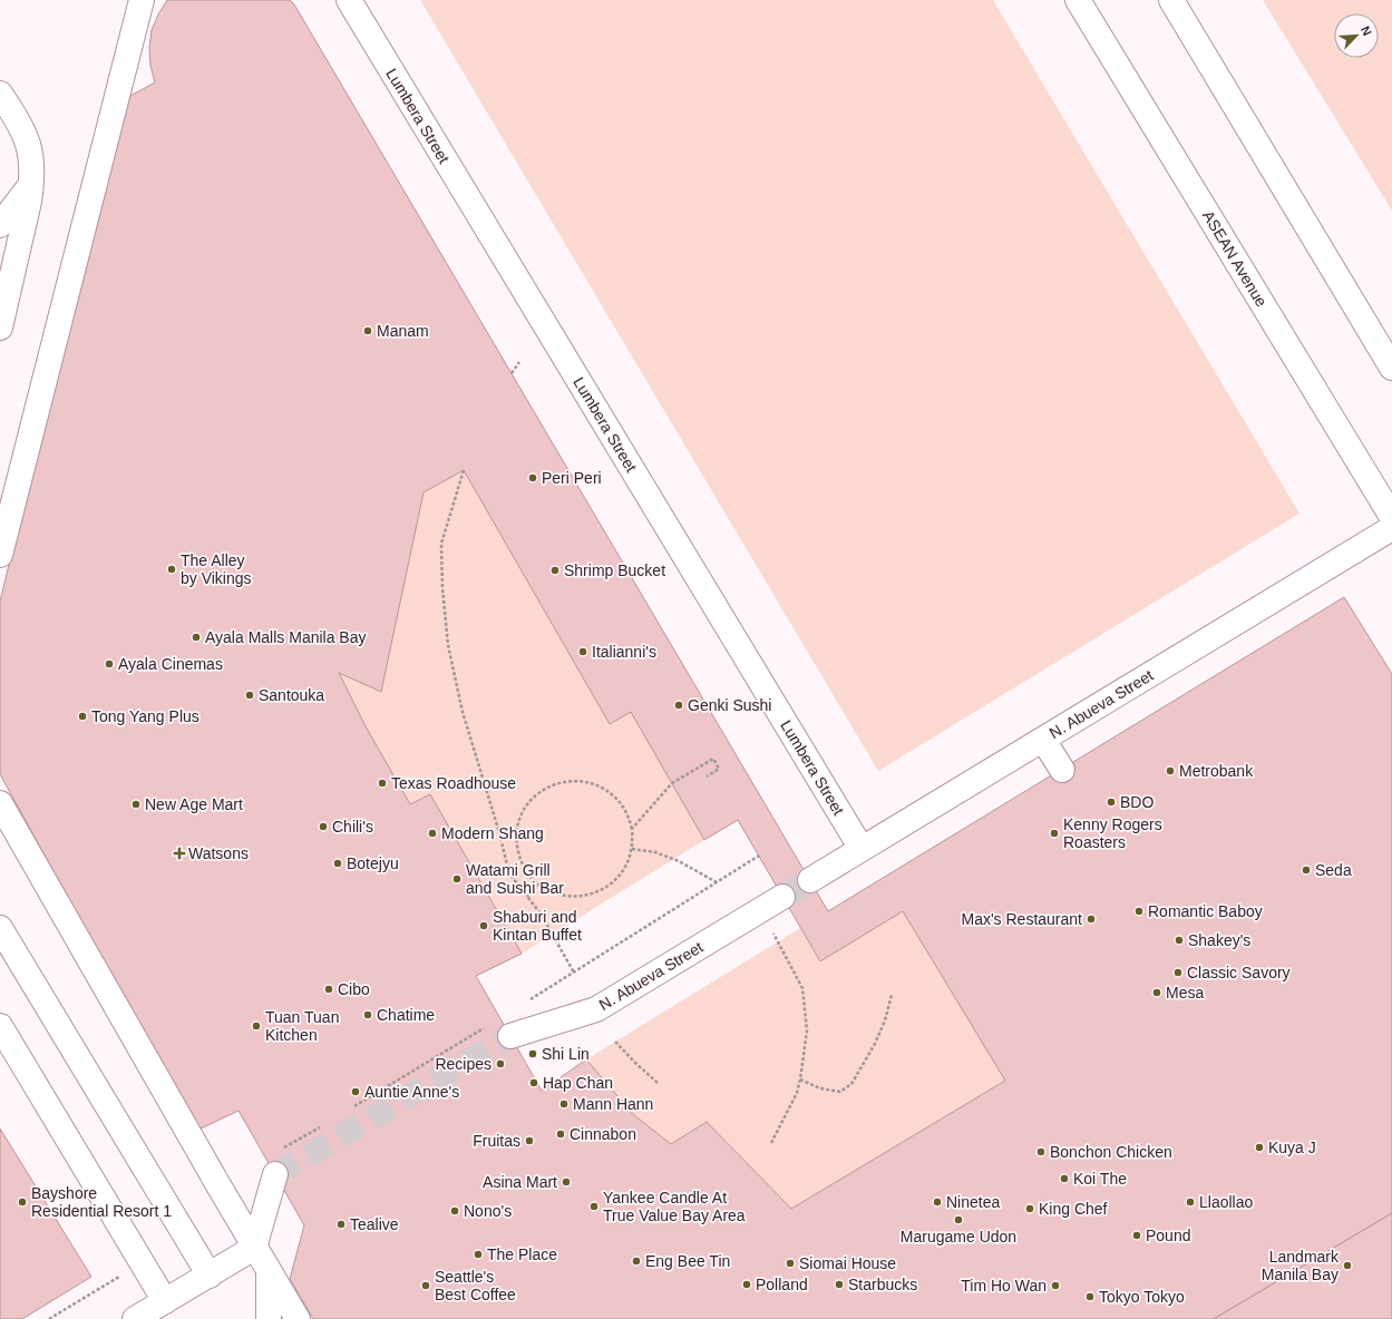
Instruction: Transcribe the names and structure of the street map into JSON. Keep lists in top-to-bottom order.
{
  "streets": {
    "street": ["Lumbera Street", "ASEAN Avenue", "N. Abueva Street"]
  },
  "crossings": [
    ["Lumbera Street", "N. Abueva Street"]
  ],
  "places": {
    "other": [
      "Manam",
      "Peri Peri",
      "The Alley by Vikings",
      "Shrimp Bucket",
      "Ayala Malls Manila Bay",
      "Italianni's",
      "Ayala Cinemas",
      "Santouka",
      "Genki Sushi",
      "Tong Yang Plus",
      "Metrobank",
      "Texas Roadhouse",
      "BDO",
      "New Age Mart",
      "Chili's",
      "Modern Shang",
      "Kenny Rogers Roasters",
      "Botejyu",
      "Seda",
      "Watami Grill and Sushi Bar",
      "Romantic Baboy",
      "Max's Restaurant",
      "Shaburi and Kintan Buffet",
      "Shakey's",
      "Classic Savory",
      "Cibo",
      "Mesa",
      "Chatime",
      "Tuan Tuan Kitchen",
      "Shi Lin",
      "Recipes",
      "Hap Chan",
      "Auntie Anne's",
      "Mann Hann",
      "Cinnabon",
      "Fruitas",
      "Kuya J",
      "Bonchon Chicken",
      "Koi The",
      "Asina Mart",
      "Bayshore Residential Resort 1",
      "Ninetea",
      "Llaollao",
      "Yankee Candle At True Value Bay Area",
      "King Chef",
      "Nono's",
      "Marugame Udon",
      "Tealive",
      "Pound",
      "The Place",
      "Eng Bee Tin",
      "Siomai House",
      "Landmark Manila Bay",
      "Polland",
      "Starbucks",
      "Seattle's Best Coffee",
      "Tim Ho Wan",
      "Tokyo Tokyo"
    ],
    "health": ["Watsons"]
  },
  "north": "top right"
}
